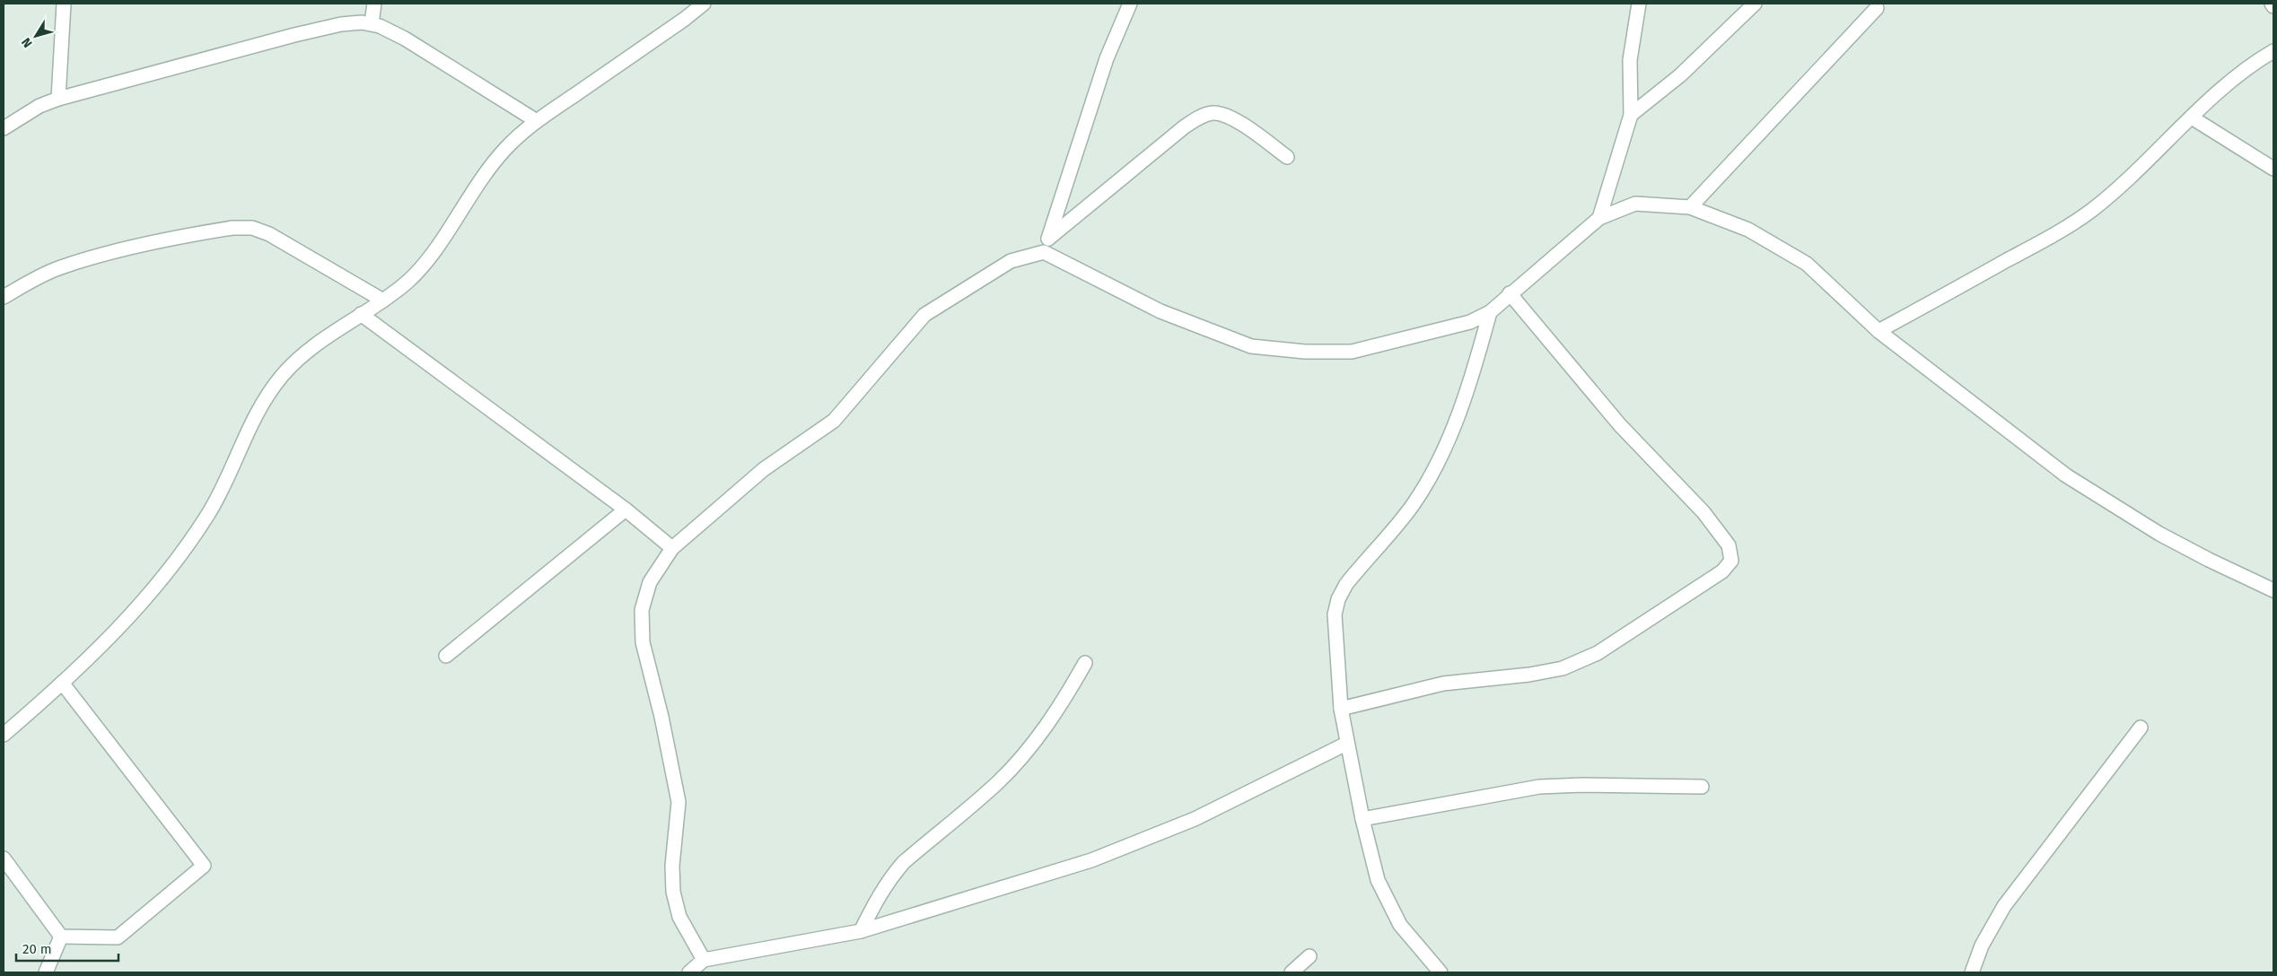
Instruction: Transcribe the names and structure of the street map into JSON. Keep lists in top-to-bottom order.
{
  "scale_bar": "20 m",
  "north": "bottom left"
}
